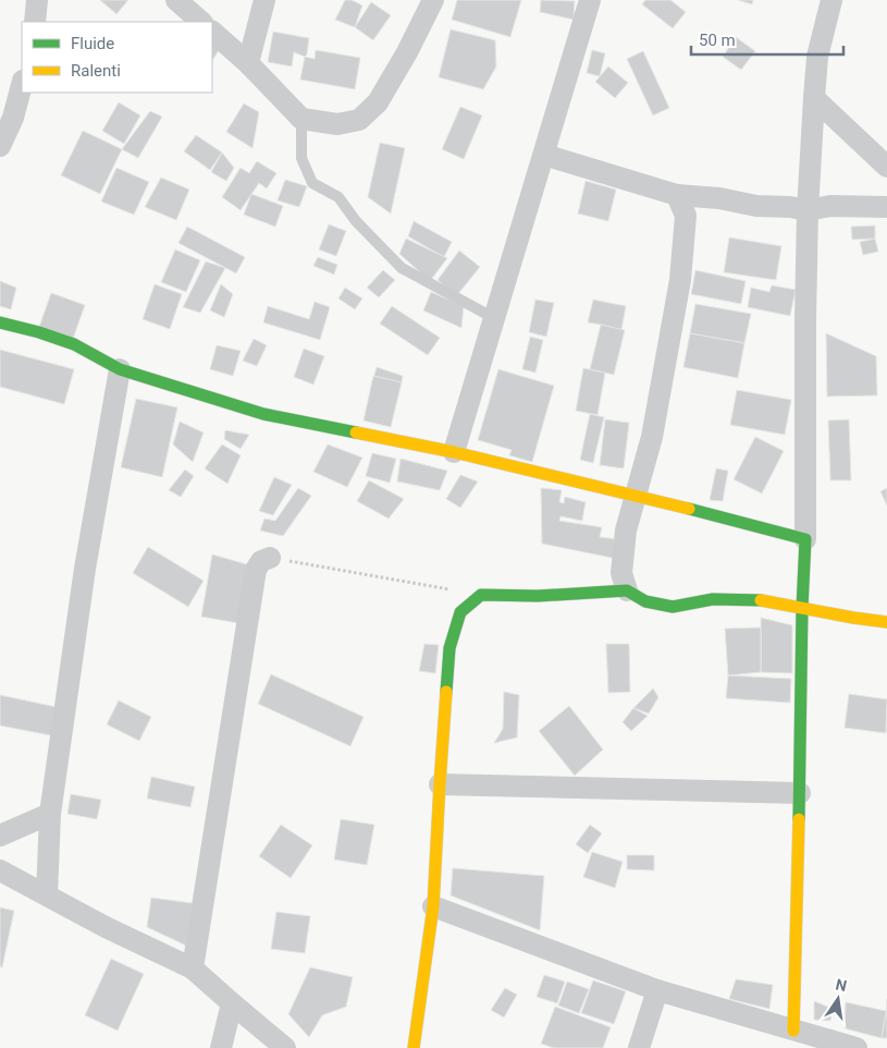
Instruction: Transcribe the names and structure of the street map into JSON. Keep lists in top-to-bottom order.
{
  "legend": ["Fluide", "Ralenti"],
  "scale_bar": "50 m",
  "north": "top"
}
